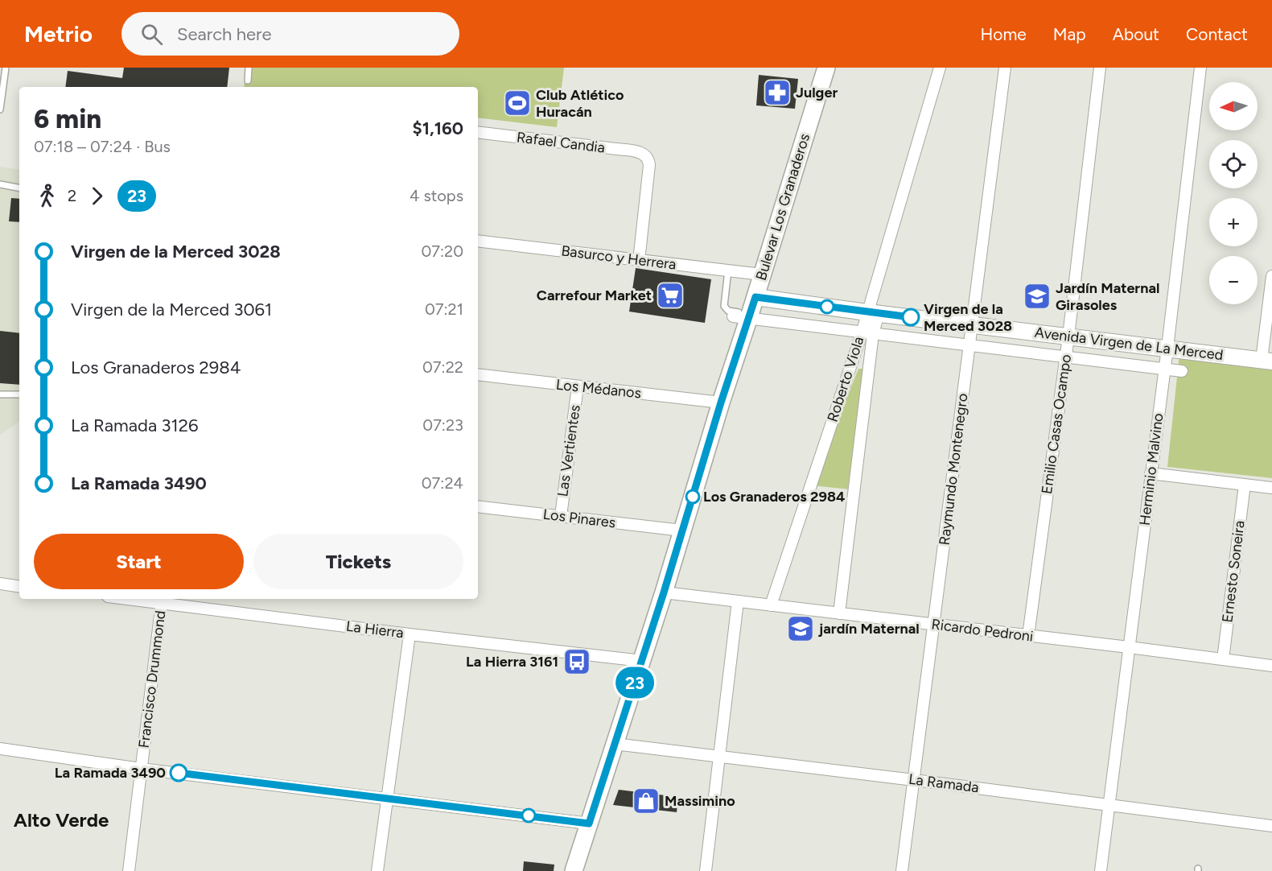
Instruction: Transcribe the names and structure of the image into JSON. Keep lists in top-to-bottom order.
{
  "streets": {
    "main road": ["Bulevar Los Granaderos", "Avenida Virgen de La Merced"],
    "street": [
      "Rafael Candia",
      "Basurco y Herrera",
      "Roberto Viola",
      "Los Médanos",
      "Emilio Casas Ocampo",
      "Las Vertientes",
      "Raymundo Montenegro",
      "Herminio Malvino",
      "Los Pinares",
      "Ernesto Soneira",
      "La Hierra",
      "Ricardo Pedroni",
      "Francisco Drummond",
      "La Ramada"
    ]
  },
  "crossings": [
    ["Rafael Candia", "Basurco y Herrera"],
    ["Bulevar Los Granaderos", "Basurco y Herrera"],
    ["Bulevar Los Granaderos", "Avenida Virgen de La Merced"],
    ["Bulevar Los Granaderos", "Los Médanos"],
    ["Bulevar Los Granaderos", "Los Pinares"],
    ["Bulevar Los Granaderos", "La Hierra"],
    ["Bulevar Los Granaderos", "Ricardo Pedroni"],
    ["Bulevar Los Granaderos", "La Ramada"],
    ["Avenida Virgen de La Merced", "Roberto Viola"],
    ["Avenida Virgen de La Merced", "Emilio Casas Ocampo"],
    ["Avenida Virgen de La Merced", "Raymundo Montenegro"],
    ["Avenida Virgen de La Merced", "Herminio Malvino"],
    ["Roberto Viola", "Ricardo Pedroni"],
    ["Los Médanos", "Las Vertientes"],
    ["Emilio Casas Ocampo", "Ricardo Pedroni"],
    ["Las Vertientes", "Los Pinares"],
    ["Raymundo Montenegro", "Ricardo Pedroni"],
    ["Raymundo Montenegro", "La Ramada"],
    ["Herminio Malvino", "Ricardo Pedroni"],
    ["Herminio Malvino", "La Ramada"],
    ["Ernesto Soneira", "Ricardo Pedroni"],
    ["La Hierra", "Francisco Drummond"]
  ],
  "districts": ["Alto Verde"],
  "places": {
    "pharmacy": ["Julger"],
    "sports": ["Club Atlético Huracán"],
    "supermarket": ["Carrefour Market"],
    "school or university": ["Jardín Maternal Girasoles", "jardín Maternal"],
    "other": ["Virgen de la Merced 3028", "Los Granaderos 2984", "La Ramada 3490"],
    "bus stop": ["La Hierra 3161"],
    "shop": ["Massimino"]
  },
  "lines": ["bus line 23"],
  "north": "left",
  "page": {
    "header": "Metrio",
    "search": "Search here",
    "nav": [
      "Home",
      "Map",
      "About",
      "Contact"
    ],
    "on_map": "23",
    "map_buttons": ["+", "−"],
    "heading": ["6 min", "07:18 – 07:24 · Bus", "$1,160"],
    "legs": ["2", "23", "4 stops"],
    "list": [
      {
        "name": "Virgen de la Merced 3028",
        "value": "07:20"
      },
      {
        "name": "Virgen de la Merced 3061",
        "value": "07:21"
      },
      {
        "name": "Los Granaderos 2984",
        "value": "07:22"
      },
      {
        "name": "La Ramada 3126",
        "value": "07:23"
      },
      {
        "name": "La Ramada 3490",
        "value": "07:24"
      }
    ],
    "buttons": ["Start", "Tickets"]
  }
}
